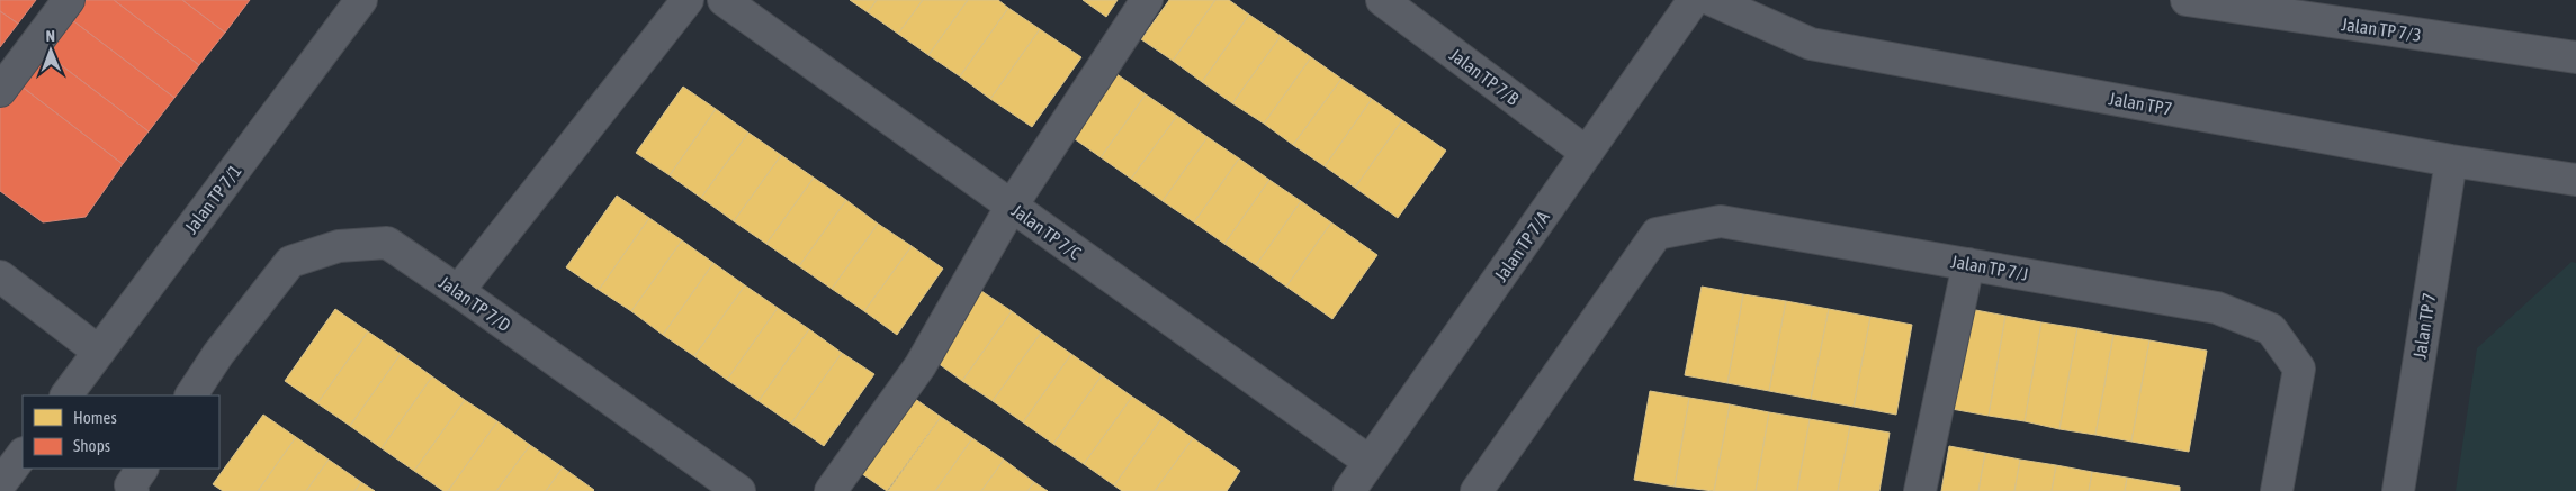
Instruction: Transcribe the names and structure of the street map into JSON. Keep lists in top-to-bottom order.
{
  "streets": {
    "street": [
      "Jalan TP 7/3",
      "Jalan TP 7/B",
      "Jalan TP7",
      "Jalan TP 7/1",
      "Jalan TP 7/C",
      "Jalan TP 7/A",
      "Jalan TP 7/J",
      "Jalan TP 7/D",
      "Jalan TP 7"
    ]
  },
  "crossings": [
    ["Jalan TP 7/B", "Jalan TP 7/A"],
    ["Jalan TP7", "Jalan TP 7"],
    ["Jalan TP 7/C", "Jalan TP 7/A"]
  ],
  "legend": ["Homes", "Shops"],
  "north": "top"
}
